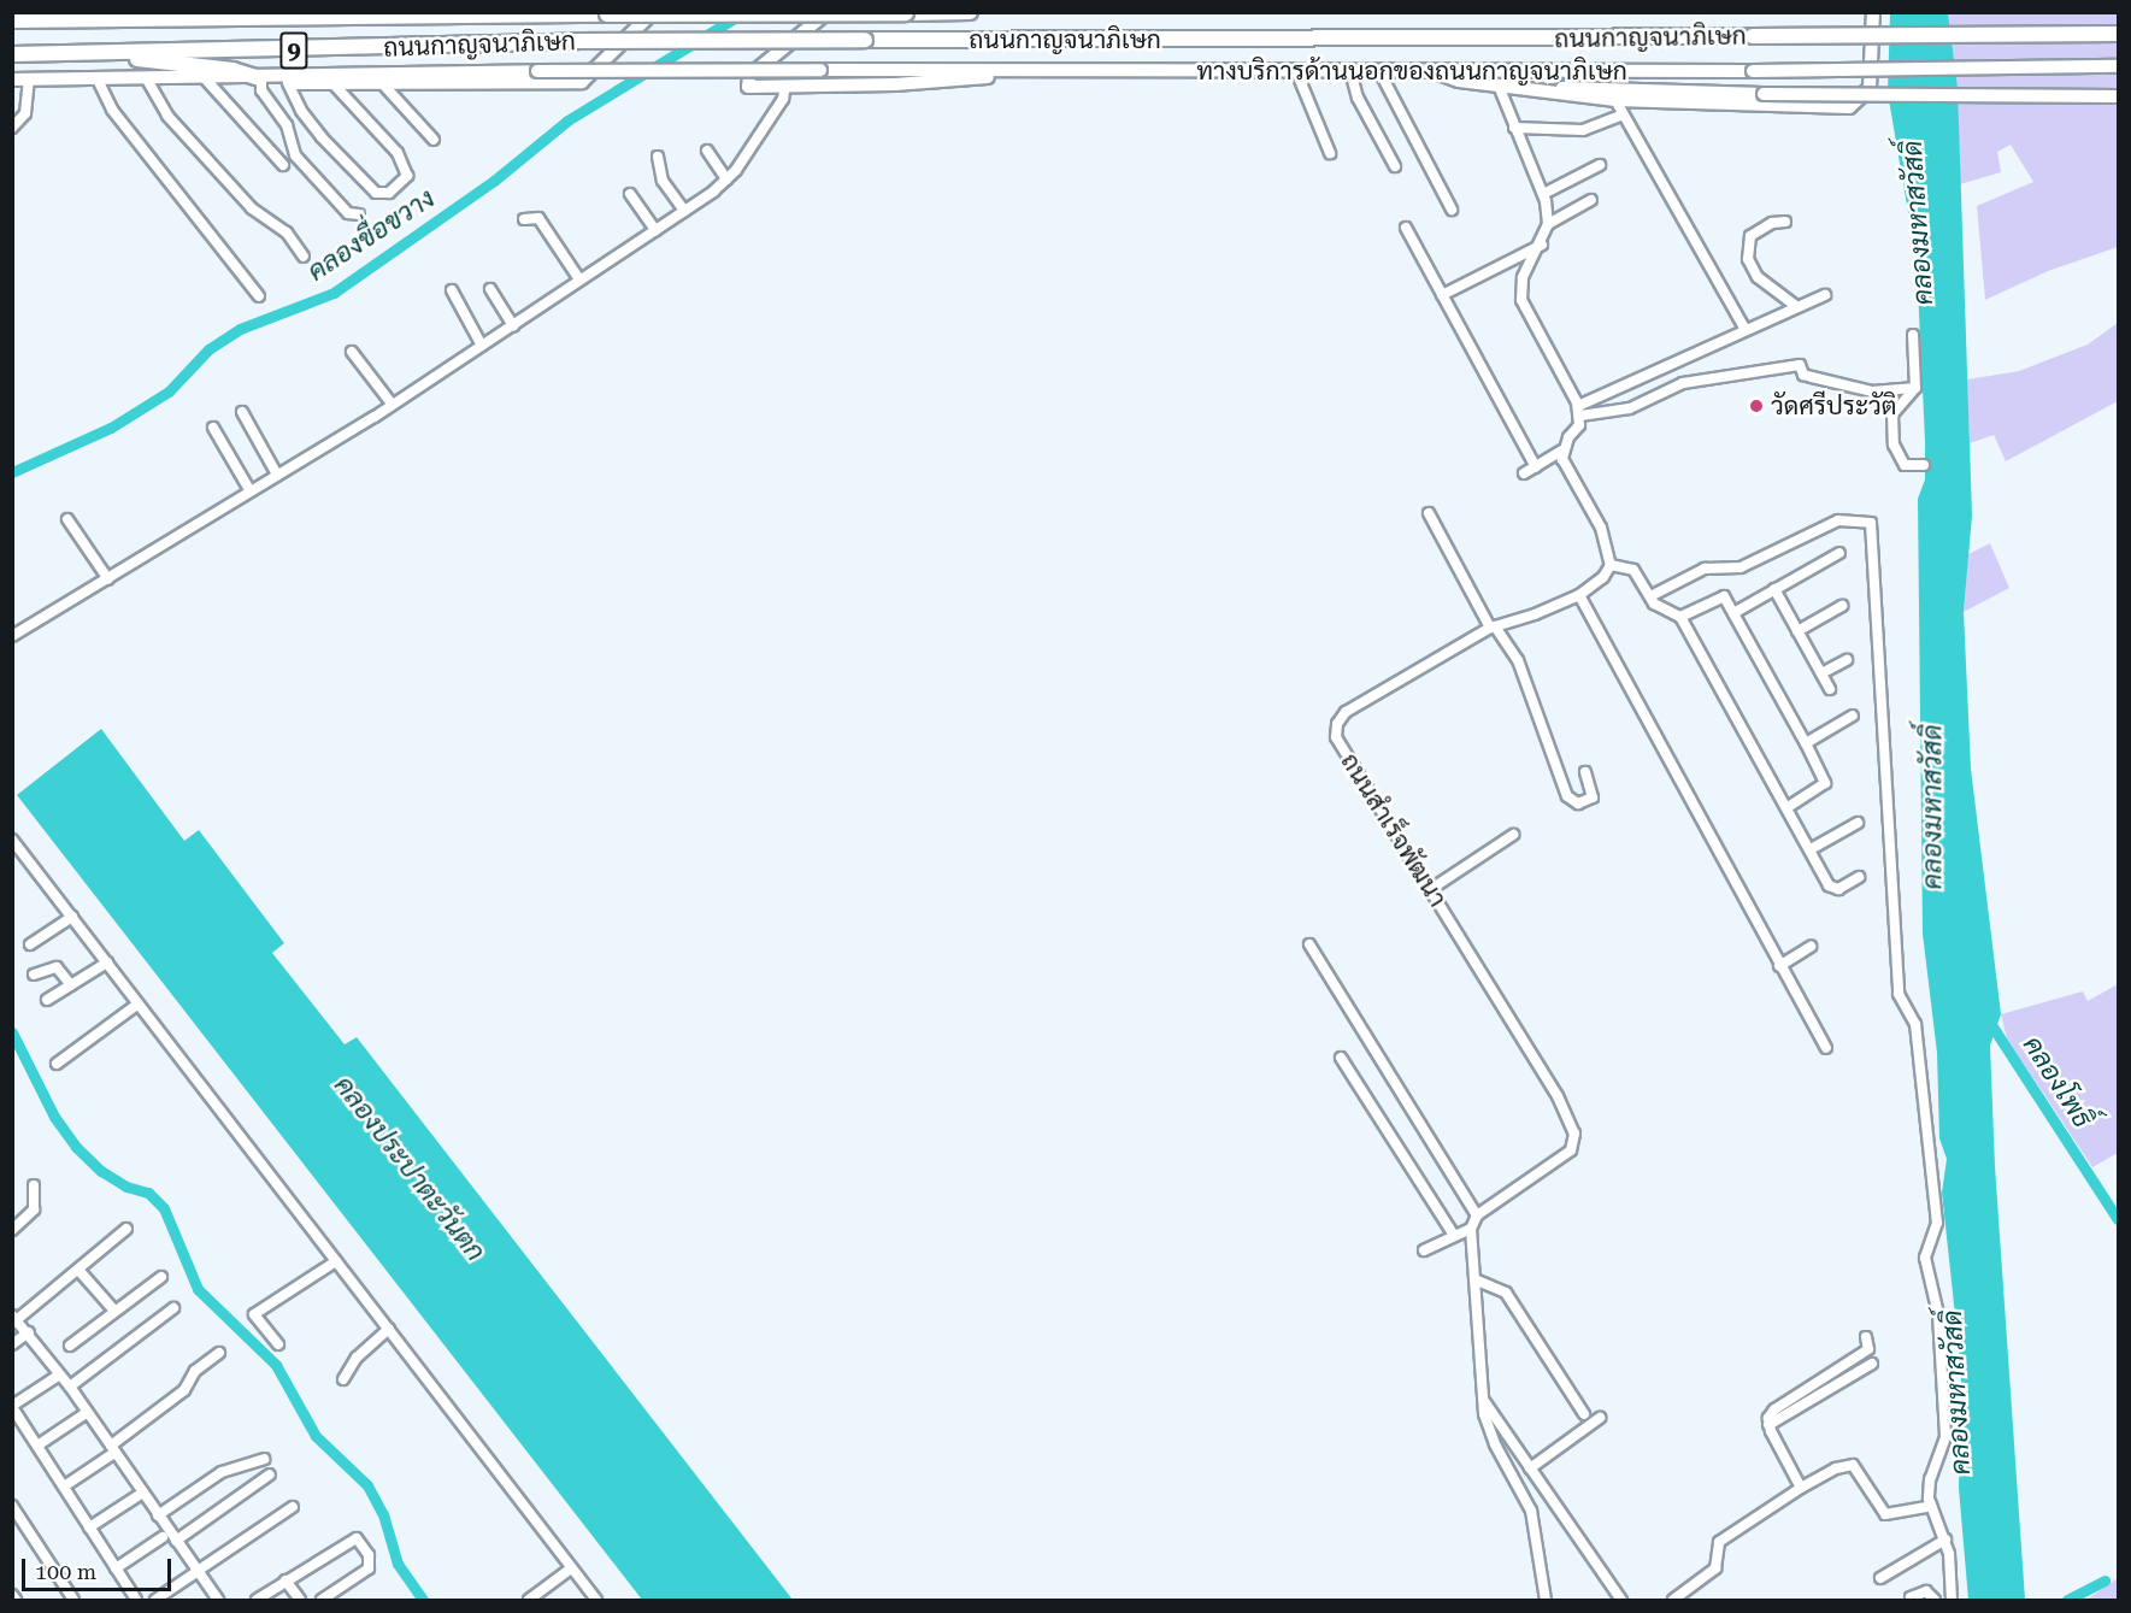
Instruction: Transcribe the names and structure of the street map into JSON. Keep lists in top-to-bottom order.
{
  "streets": {
    "highway": ["ถนนกาญจนาภิเษก", "9"],
    "main road": ["ทางบริการด้านนอกของถนนกาญจนาภิเษก"],
    "street": ["ถนนสำเร็จพัฒนา"]
  },
  "water": [
    "คลองมหาสวัสดิ์",
    "คลองขื่อขวาง",
    "คลองโพธิ์",
    "คลองประปาตะวันตก"
  ],
  "places": ["วัดศรีประวัติ"],
  "scale_bar": "100 m"
}
